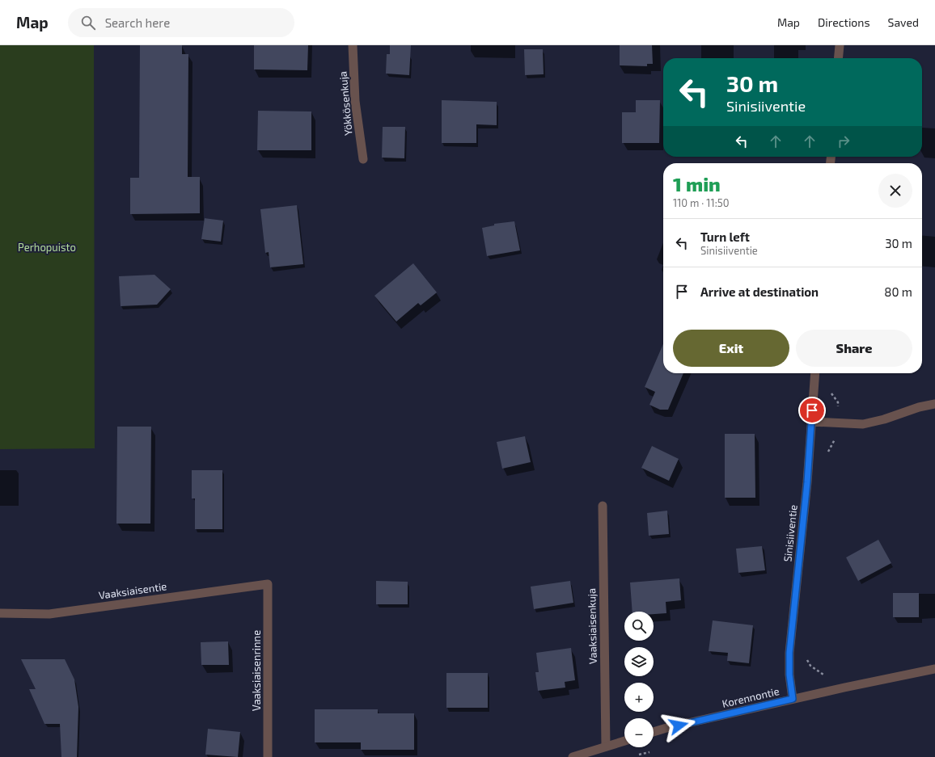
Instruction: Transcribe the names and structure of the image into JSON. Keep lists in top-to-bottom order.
{
  "streets": {
    "street": [
      "Yökkösenkuja",
      "Sinisiiventie",
      "Vaaksiaisentie",
      "Vaaksiaisenkuja",
      "Vaaksiaisenrinne",
      "Korennontie"
    ]
  },
  "crossings": [
    ["Sinisiiventie", "Korennontie"],
    ["Vaaksiaisentie", "Vaaksiaisenrinne"]
  ],
  "parks": ["Perhopuisto"],
  "page": {
    "header": "Map",
    "search": "Search here",
    "nav": ["Map", "Directions", "Saved"],
    "turn": ["30 m", "Sinisiiventie"],
    "heading": ["1 min", "110 m · 11:50"],
    "list": [
      {
        "name": "Turn left",
        "note": "Sinisiiventie",
        "value": "30 m"
      },
      {
        "name": "Arrive at destination",
        "value": "80 m"
      }
    ],
    "buttons": ["Exit", "Share"],
    "map_buttons": ["+", "−"]
  }
}
